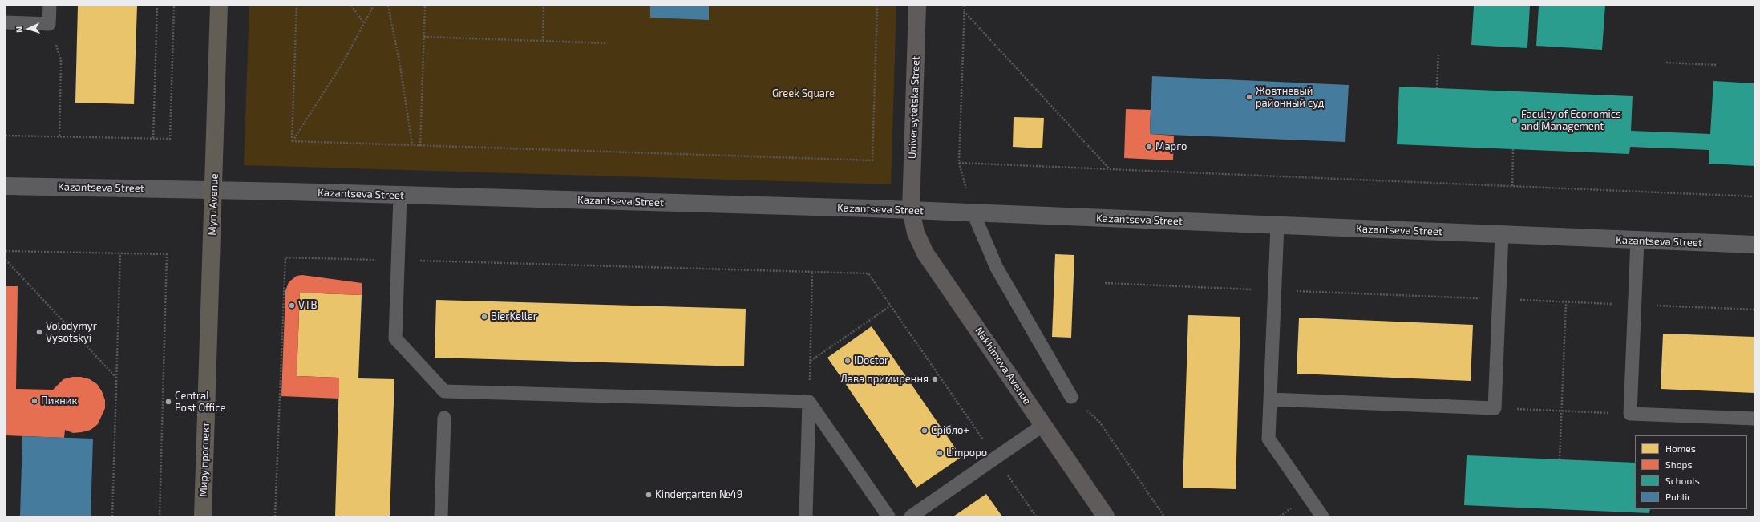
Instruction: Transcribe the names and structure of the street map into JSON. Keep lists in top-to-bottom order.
{
  "streets": {
    "highway": ["Myru Avenue"],
    "main road": ["Universytetska Street", "Nakhimova Avenue"],
    "street": ["Kazantseva Street"]
  },
  "crossings": [
    ["Universytetska Street", "Kazantseva Street"],
    ["Universytetska Street", "Nakhimova Avenue"],
    ["Kazantseva Street", "Myru Avenue"],
    ["Kazantseva Street", "Nakhimova Avenue"]
  ],
  "parks": ["Greek Square"],
  "places": [
    "Жовтневый районный суд",
    "Faculty of Economics and Management",
    "Марго",
    "VTB",
    "BierKeller",
    "Volodymyr Vysotskyi",
    "IDoctor",
    "Лава примирення",
    "Пикник",
    "Central Post Office",
    "Срібло+",
    "Limpopo",
    "Kindergarten №49"
  ],
  "legend": [
    "Homes",
    "Shops",
    "Schools",
    "Public"
  ],
  "north": "left"
}
